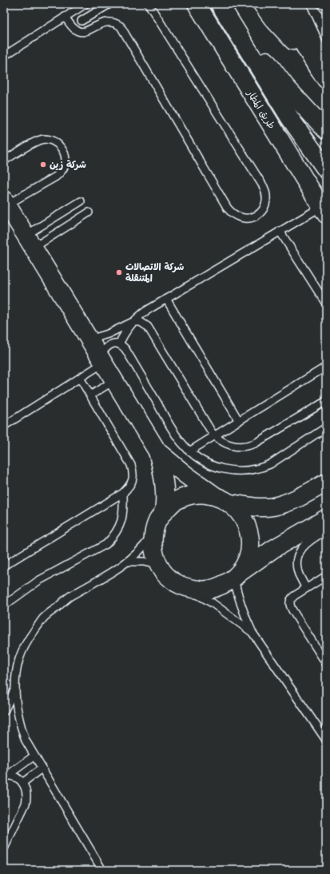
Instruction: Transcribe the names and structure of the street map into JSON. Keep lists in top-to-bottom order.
{
  "streets": {
    "main road": ["طريق المطار"]
  },
  "places": ["شركة زين", "شركة الاتصالات المتنقلة"]
}
